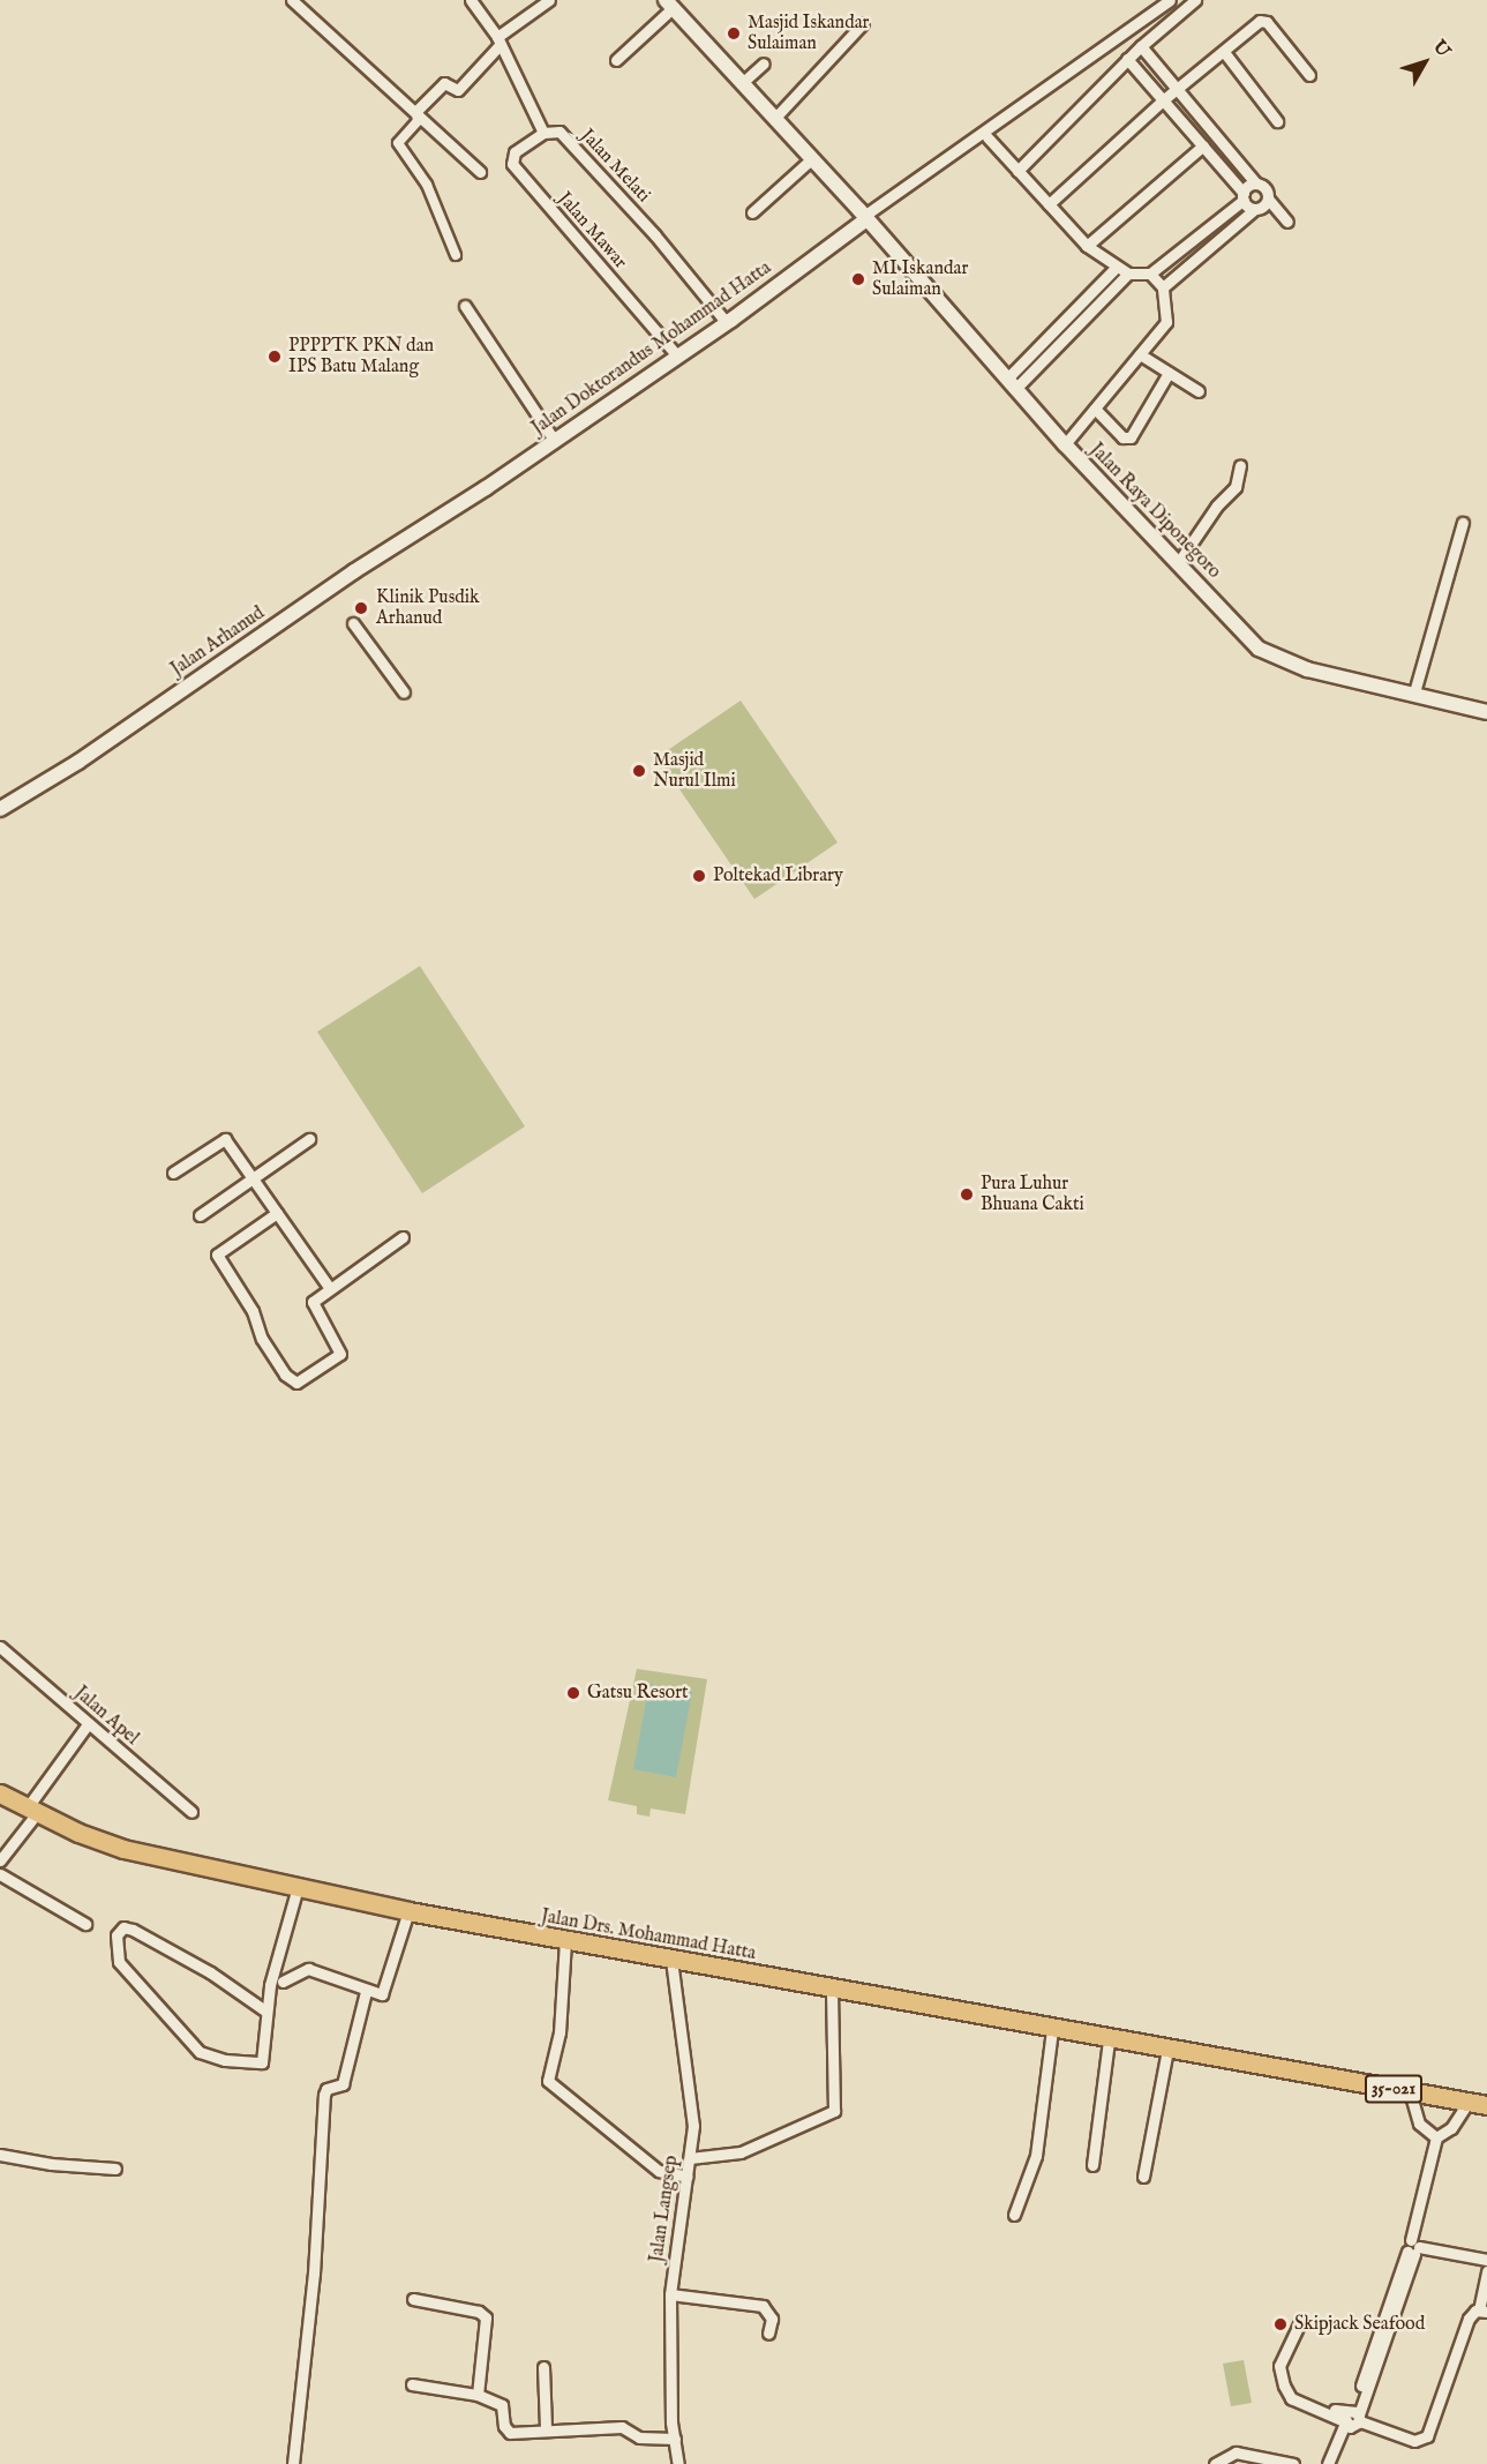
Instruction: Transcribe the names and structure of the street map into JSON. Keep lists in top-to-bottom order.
{
  "streets": {
    "main road": ["Jalan Drs. Mohammad Hatta", "35-021"],
    "street": [
      "Jalan Melati",
      "Jalan Mawar",
      "Jalan Doktorandus Mohammad Hatta",
      "Jalan Raya Diponegoro",
      "Jalan Arhanud",
      "Jalan Apel",
      "Jalan Langsep"
    ]
  },
  "crossings": [
    ["Jalan Melati", "Jalan Mawar"],
    ["Jalan Melati", "Jalan Doktorandus Mohammad Hatta"],
    ["Jalan Mawar", "Jalan Doktorandus Mohammad Hatta"],
    ["Jalan Doktorandus Mohammad Hatta", "Jalan Raya Diponegoro"],
    ["Jalan Doktorandus Mohammad Hatta", "Jalan Arhanud"],
    ["Jalan Drs. Mohammad Hatta", "35-021"],
    ["Jalan Drs. Mohammad Hatta", "Jalan Langsep"]
  ],
  "places": [
    "Masjid Iskandar Sulaiman",
    "MI Iskandar Sulaiman",
    "PPPPTK PKN dan IPS Batu Malang",
    "Klinik Pusdik Arhanud",
    "Masjid Nurul Ilmi",
    "Poltekad Library",
    "Pura Luhur Bhuana Cakti",
    "Gatsu Resort",
    "Skipjack Seafood"
  ],
  "north": "top right"
}
